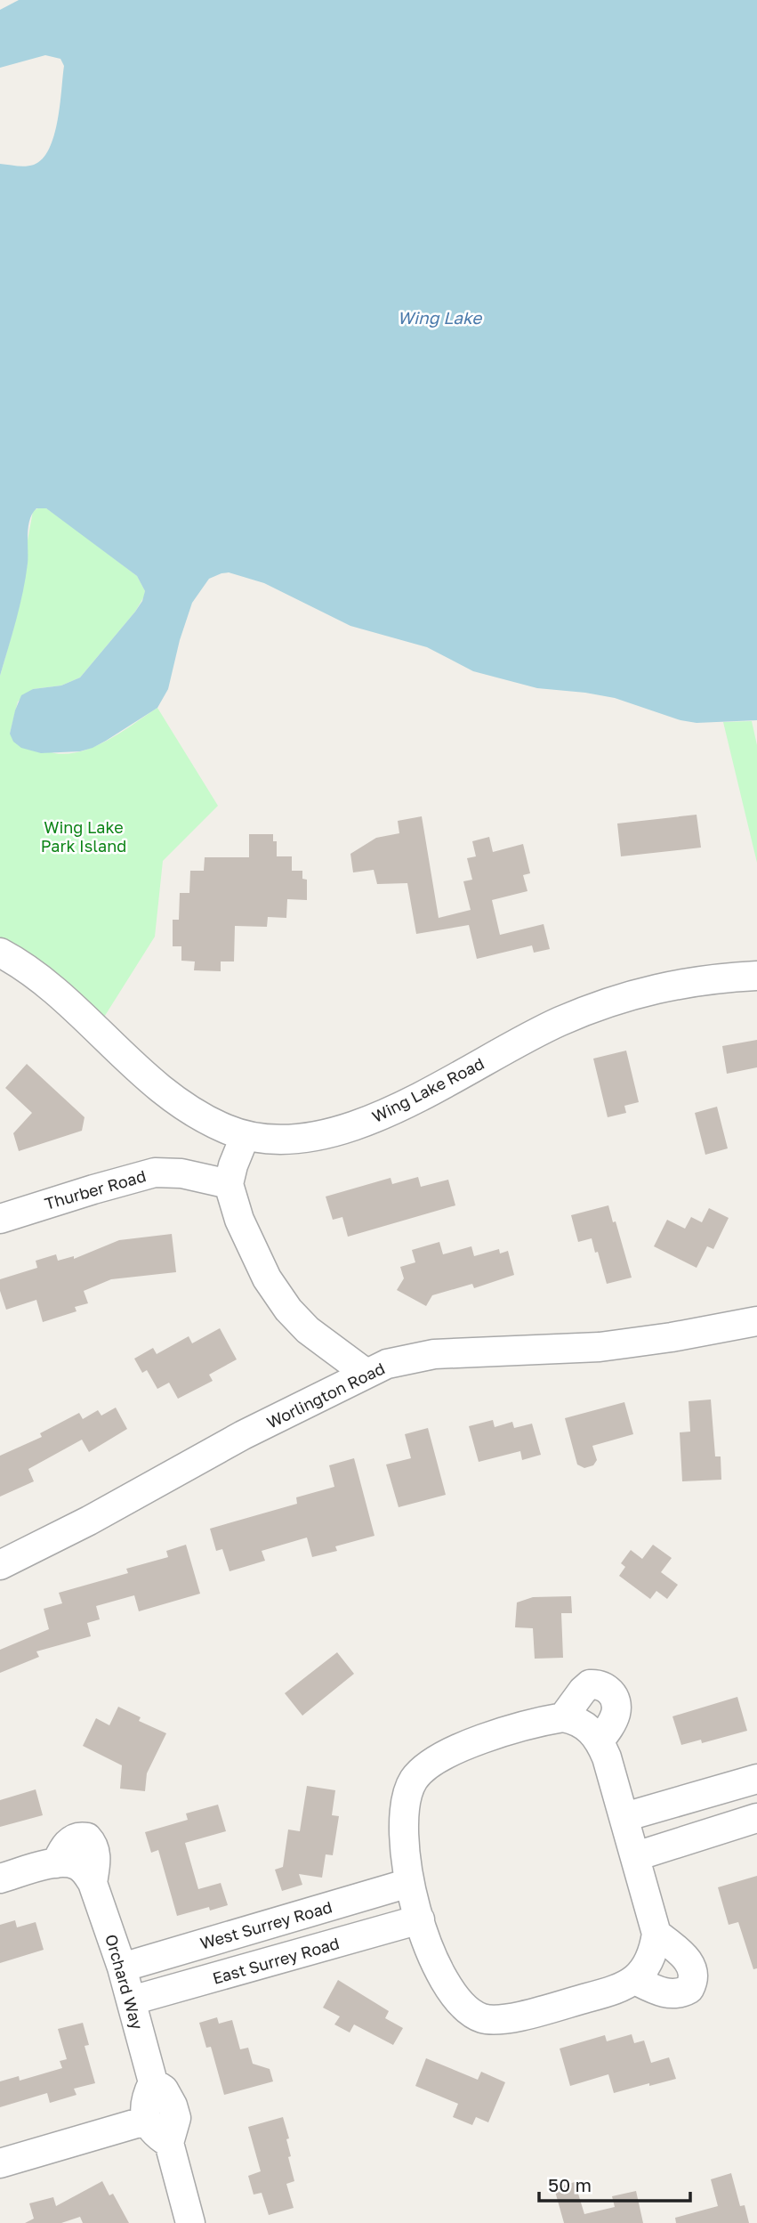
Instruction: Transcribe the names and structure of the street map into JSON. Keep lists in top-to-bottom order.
{
  "streets": {
    "street": [
      "Wing Lake Road",
      "Thurber Road",
      "Worlington Road",
      "West Surrey Road",
      "East Surrey Road",
      "Orchard Way"
    ]
  },
  "crossings": [
    ["West Surrey Road", "East Surrey Road"],
    ["West Surrey Road", "Orchard Way"],
    ["East Surrey Road", "Orchard Way"]
  ],
  "water": ["Wing Lake"],
  "parks": ["Wing Lake Park Island"],
  "scale_bar": "50 m"
}
